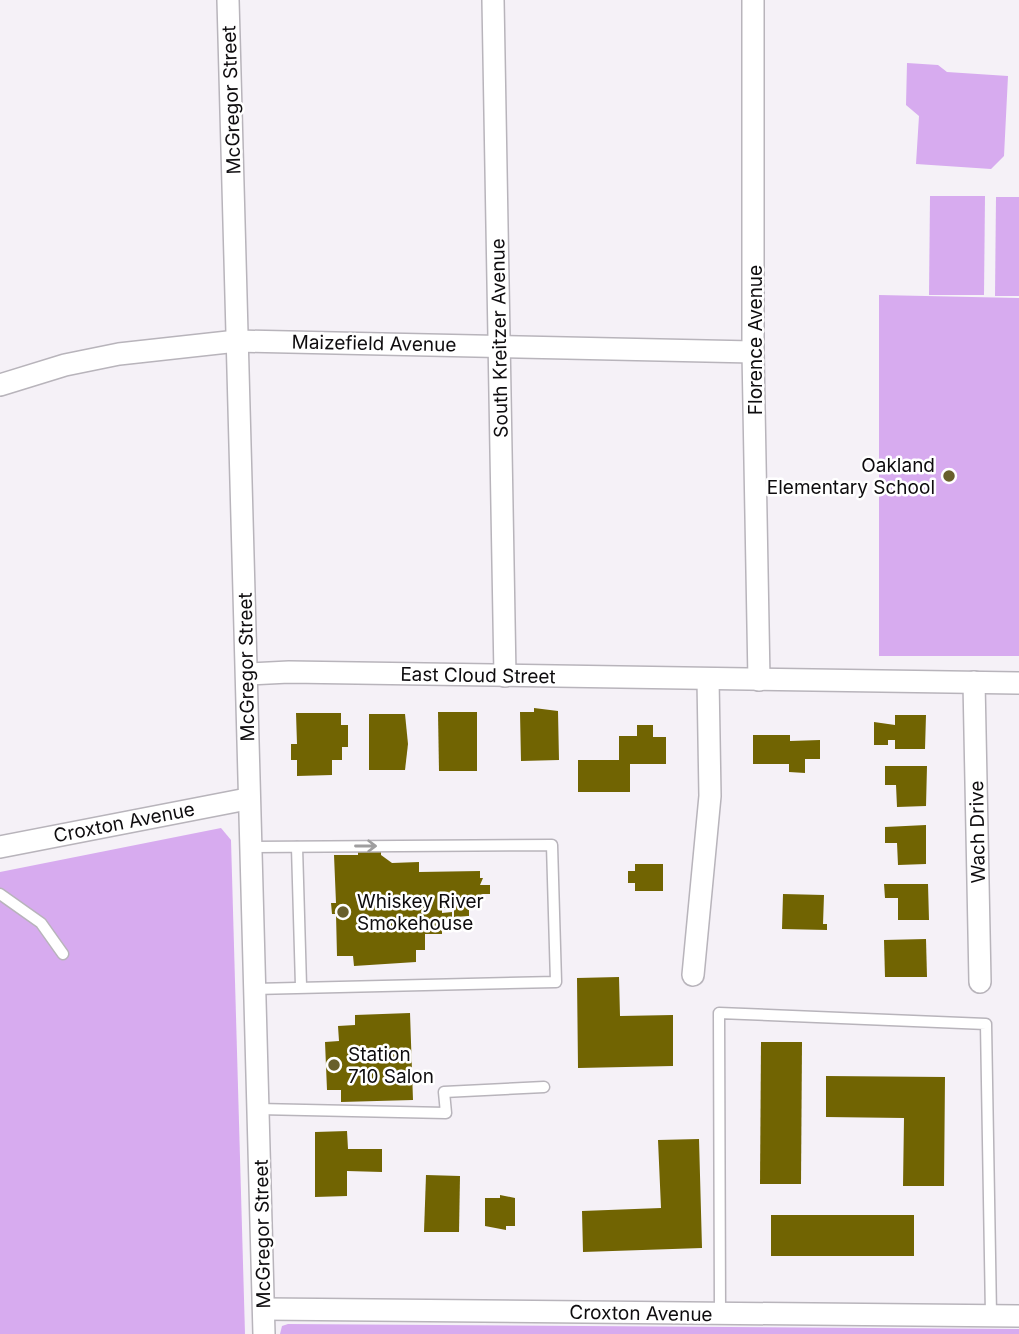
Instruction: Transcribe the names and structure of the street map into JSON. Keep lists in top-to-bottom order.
{
  "streets": {
    "street": [
      "McGregor Street",
      "South Kreitzer Avenue",
      "Florence Avenue",
      "Maizefield Avenue",
      "East Cloud Street",
      "Croxton Avenue",
      "Wach Drive"
    ]
  },
  "crossings": [
    ["McGregor Street", "Maizefield Avenue"],
    ["McGregor Street", "East Cloud Street"],
    ["McGregor Street", "Croxton Avenue"],
    ["South Kreitzer Avenue", "Maizefield Avenue"],
    ["South Kreitzer Avenue", "East Cloud Street"],
    ["Florence Avenue", "Maizefield Avenue"],
    ["Florence Avenue", "East Cloud Street"]
  ],
  "places": ["Oakland Elementary School", "Whiskey River Smokehouse", "Station 710 Salon"]
}
